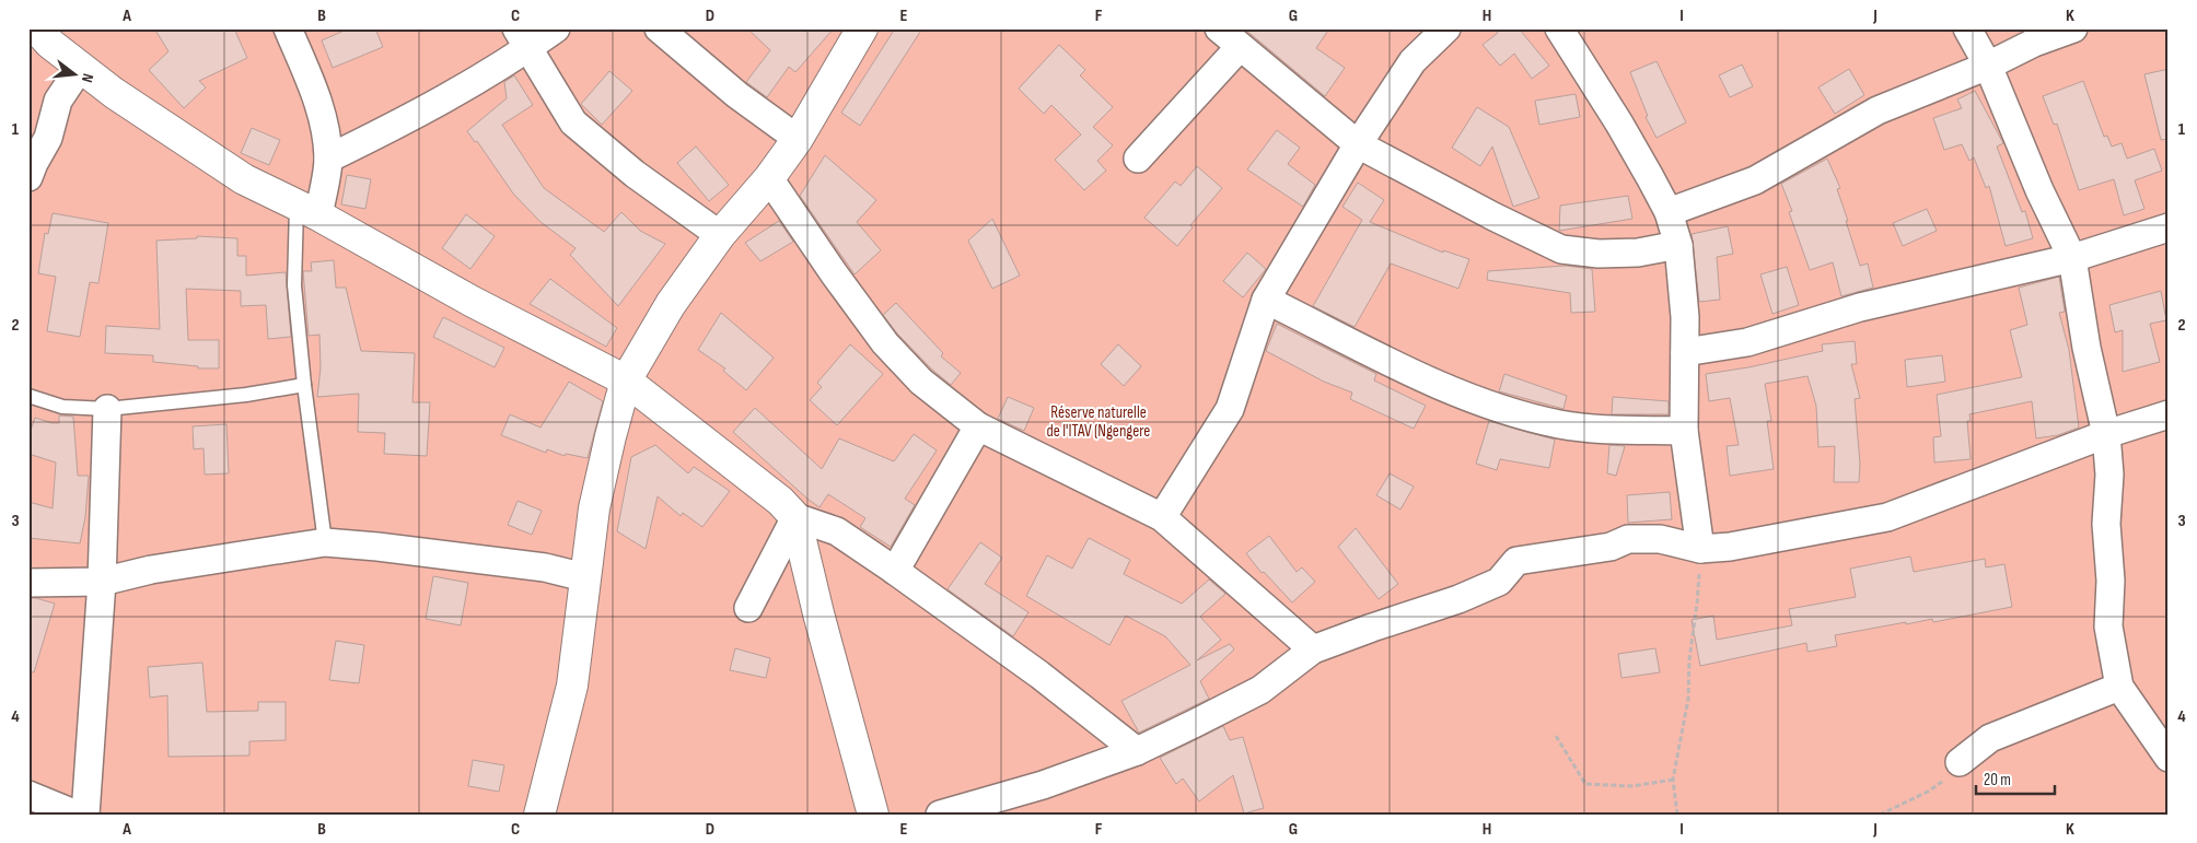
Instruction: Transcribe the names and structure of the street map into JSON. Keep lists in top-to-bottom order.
{
  "parks": ["Réserve naturelle de l'ITAV (Ngengere"],
  "scale_bar": "20 m",
  "north": "right",
  "grid": {
    "columns": [
      "A",
      "B",
      "C",
      "D",
      "E",
      "F",
      "G",
      "H",
      "I",
      "J",
      "K"
    ],
    "rows": [
      "1",
      "2",
      "3",
      "4"
    ]
  }
}
